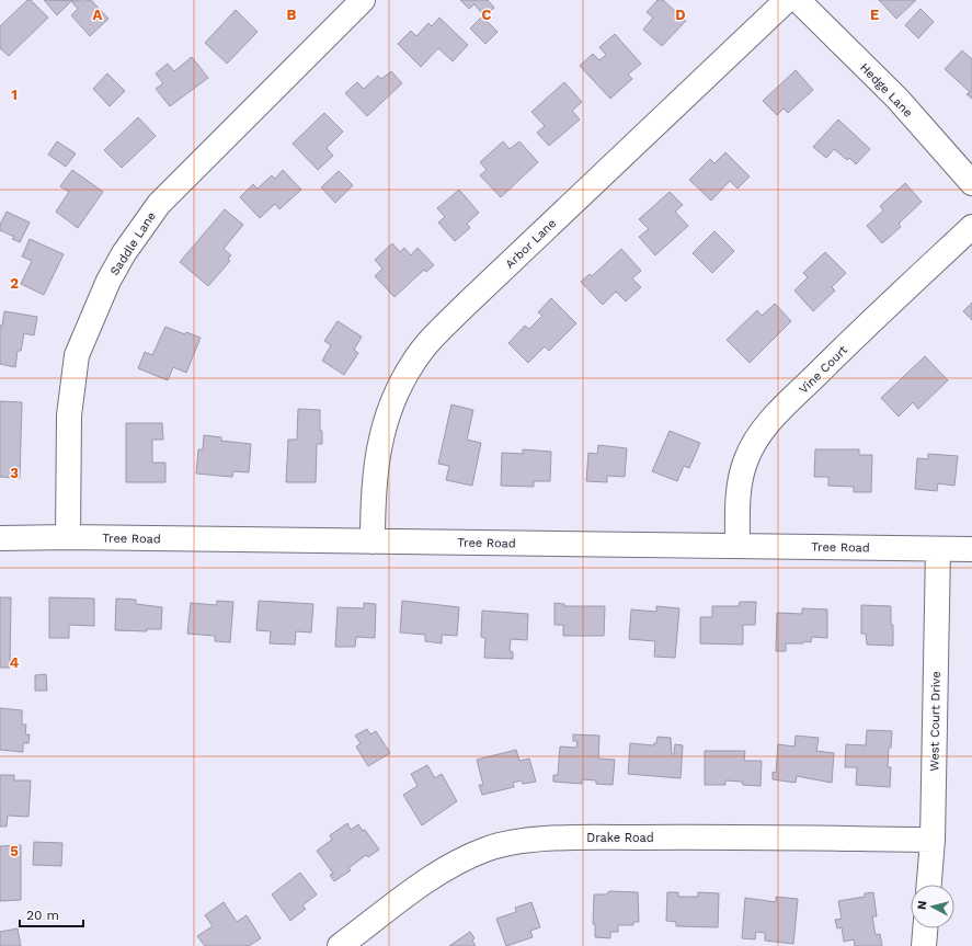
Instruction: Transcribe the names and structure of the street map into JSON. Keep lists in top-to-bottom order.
{
  "streets": {
    "street": [
      "Hedge Lane",
      "Saddle Lane",
      "Arbor Lane",
      "Vine Court",
      "Tree Road",
      "West Court Drive",
      "Drake Road"
    ]
  },
  "crossings": [
    ["Saddle Lane", "Tree Road"],
    ["Arbor Lane", "Tree Road"],
    ["Vine Court", "Tree Road"],
    ["Tree Road", "West Court Drive"],
    ["West Court Drive", "Drake Road"]
  ],
  "scale_bar": "20 m",
  "north": "left",
  "grid": {
    "columns": [
      "A",
      "B",
      "C",
      "D",
      "E"
    ],
    "rows": [
      "1",
      "2",
      "3",
      "4",
      "5"
    ]
  }
}
